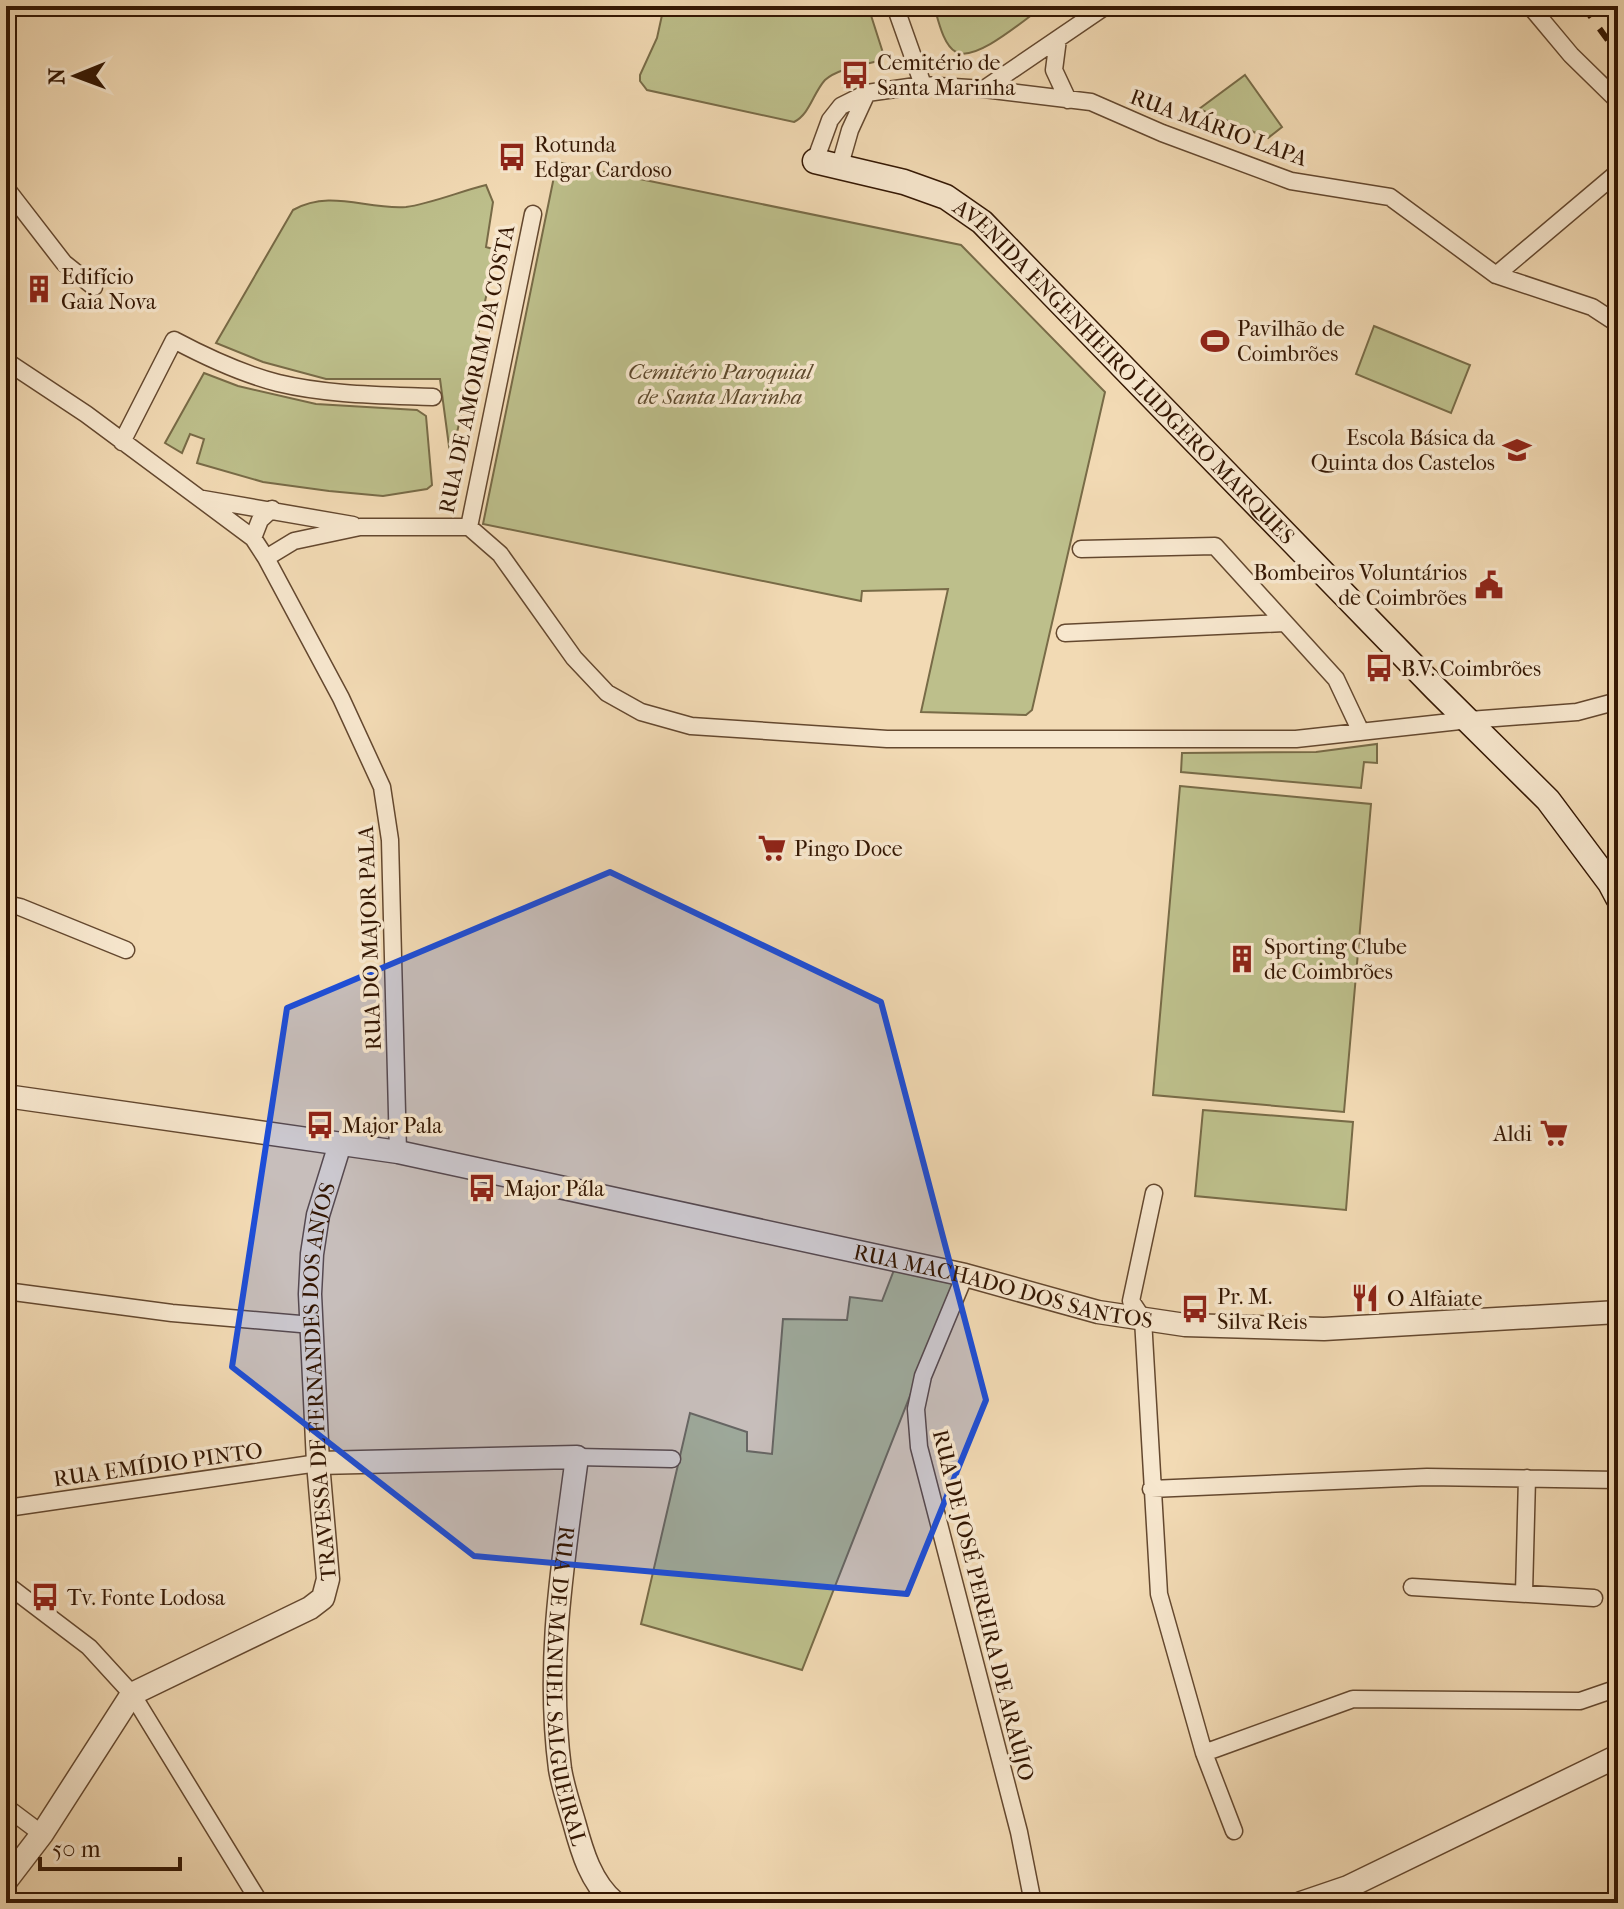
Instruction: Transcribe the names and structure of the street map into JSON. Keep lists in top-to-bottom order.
{
  "streets": {
    "main road": ["AVENIDA ENGENHEIRO LUDGERO MARQUES"],
    "street": [
      "RUA MÁRIO LAPA",
      "RUA DE AMORIM DA COSTA",
      "RUA DO MAJOR PALA",
      "RUA MACHADO DOS SANTOS",
      "TRAVESSA DE FERNANDES DOS ANJOS",
      "RUA EMÍDIO PINTO",
      "RUA DE JOSÉ PEREIRA DE ARAÚJO",
      "RUA DE MANUEL SALGUEIRAL"
    ]
  },
  "crossings": [
    ["RUA MÁRIO LAPA", "AVENIDA ENGENHEIRO LUDGERO MARQUES"],
    ["RUA DE AMORIM DA COSTA", "RUA DO MAJOR PALA"],
    ["RUA DO MAJOR PALA", "RUA MACHADO DOS SANTOS"],
    ["RUA MACHADO DOS SANTOS", "TRAVESSA DE FERNANDES DOS ANJOS"],
    ["RUA MACHADO DOS SANTOS", "RUA DE JOSÉ PEREIRA DE ARAÚJO"],
    ["TRAVESSA DE FERNANDES DOS ANJOS", "RUA EMÍDIO PINTO"]
  ],
  "parks": ["Cemitério Paroquial de Santa Marinha"],
  "places": {
    "bus stop": [
      "Cemitério de Santa Marinha",
      "Rotunda Edgar Cardoso",
      "B.V. Coimbrões",
      "Major Pala",
      "Major Pála",
      "Pr. M. Silva Reis",
      "Tv. Fonte Lodosa"
    ],
    "building": ["Edifício Gaia Nova", "Sporting Clube de Coimbrões"],
    "sports": ["Pavilhão de Coimbrões"],
    "school or university": ["Escola Básica da Quinta dos Castelos"],
    "public building": ["Bombeiros Voluntários de Coimbrões"],
    "supermarket": ["Pingo Doce", "Aldi"],
    "restaurant": ["O Alfaiate"]
  },
  "scale_bar": "50 m",
  "north": "left"
}
